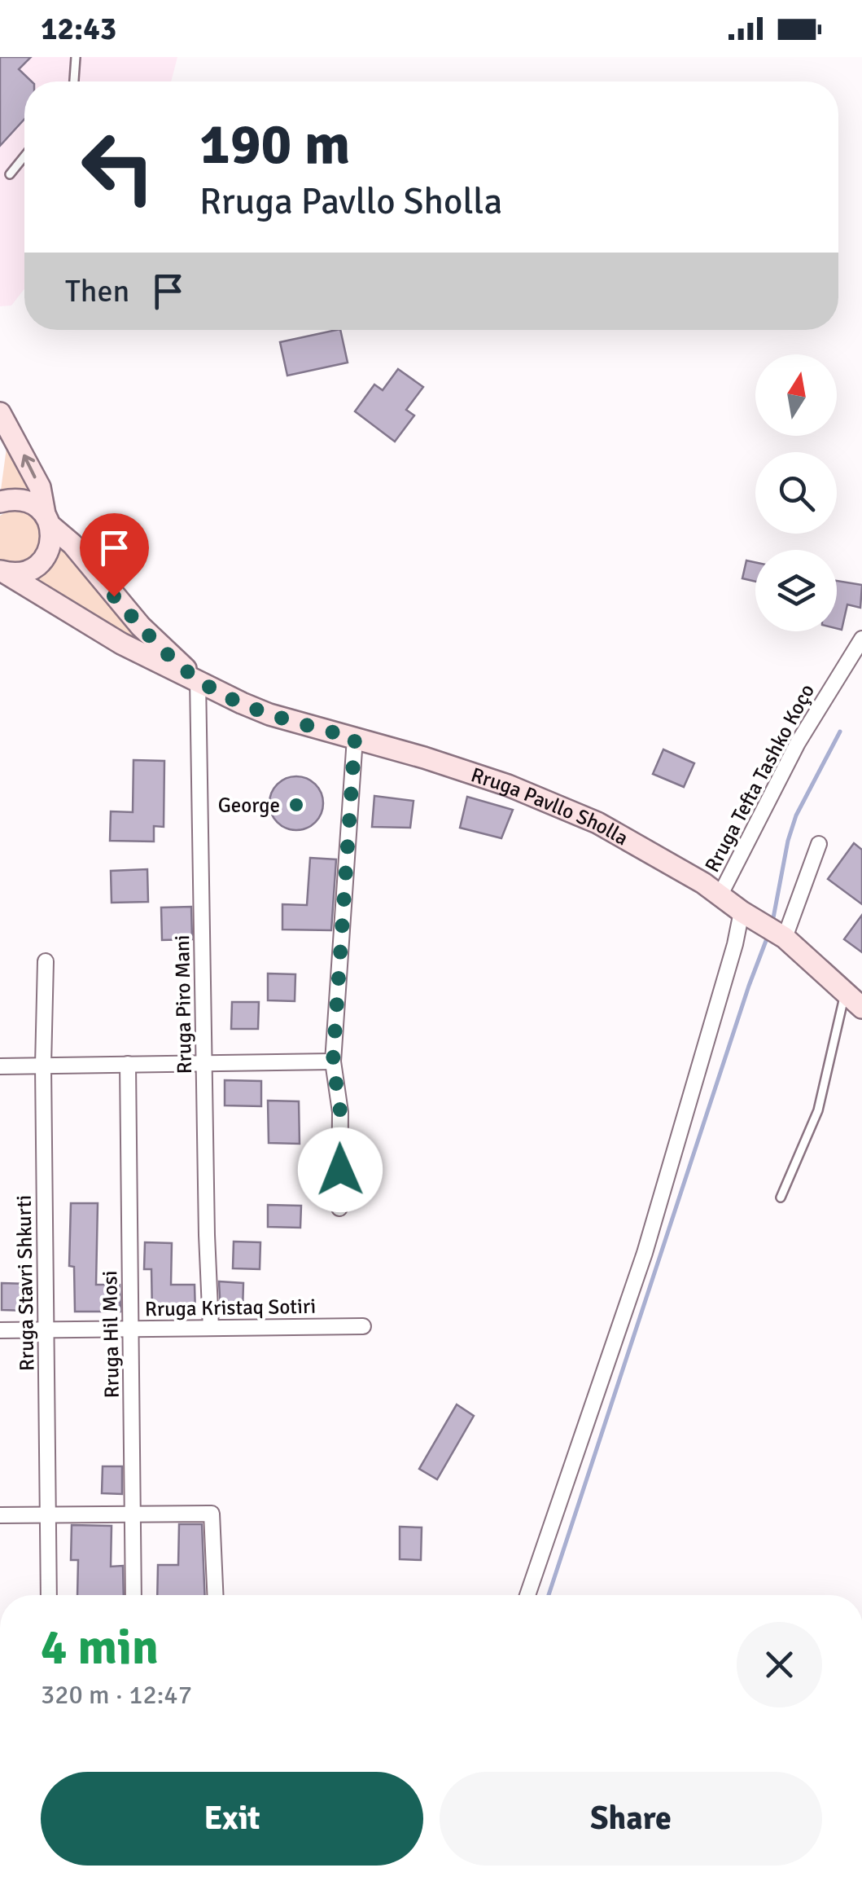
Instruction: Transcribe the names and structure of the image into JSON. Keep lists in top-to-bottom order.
{
  "streets": {
    "street": [
      "Rruga Tefta Tashko Koço",
      "Rruga Pavllo Sholla",
      "Rruga Piro Mani",
      "Rruga Stavri Shkurti",
      "Rruga Kristaq Sotiri",
      "Rruga Hil Mosi"
    ]
  },
  "crossings": [
    ["Rruga Tefta Tashko Koço", "Rruga Pavllo Sholla"],
    ["Rruga Pavllo Sholla", "Rruga Piro Mani"],
    ["Rruga Piro Mani", "Rruga Kristaq Sotiri"],
    ["Rruga Stavri Shkurti", "Rruga Kristaq Sotiri"],
    ["Rruga Kristaq Sotiri", "Rruga Hil Mosi"]
  ],
  "places": ["George"],
  "north": "top",
  "page": {
    "status": "12:43",
    "turn": ["190 m", "Rruga Pavllo Sholla"],
    "then": "Then",
    "heading": ["4 min", "320 m · 12:47"],
    "buttons": ["Exit", "Share"]
  }
}
